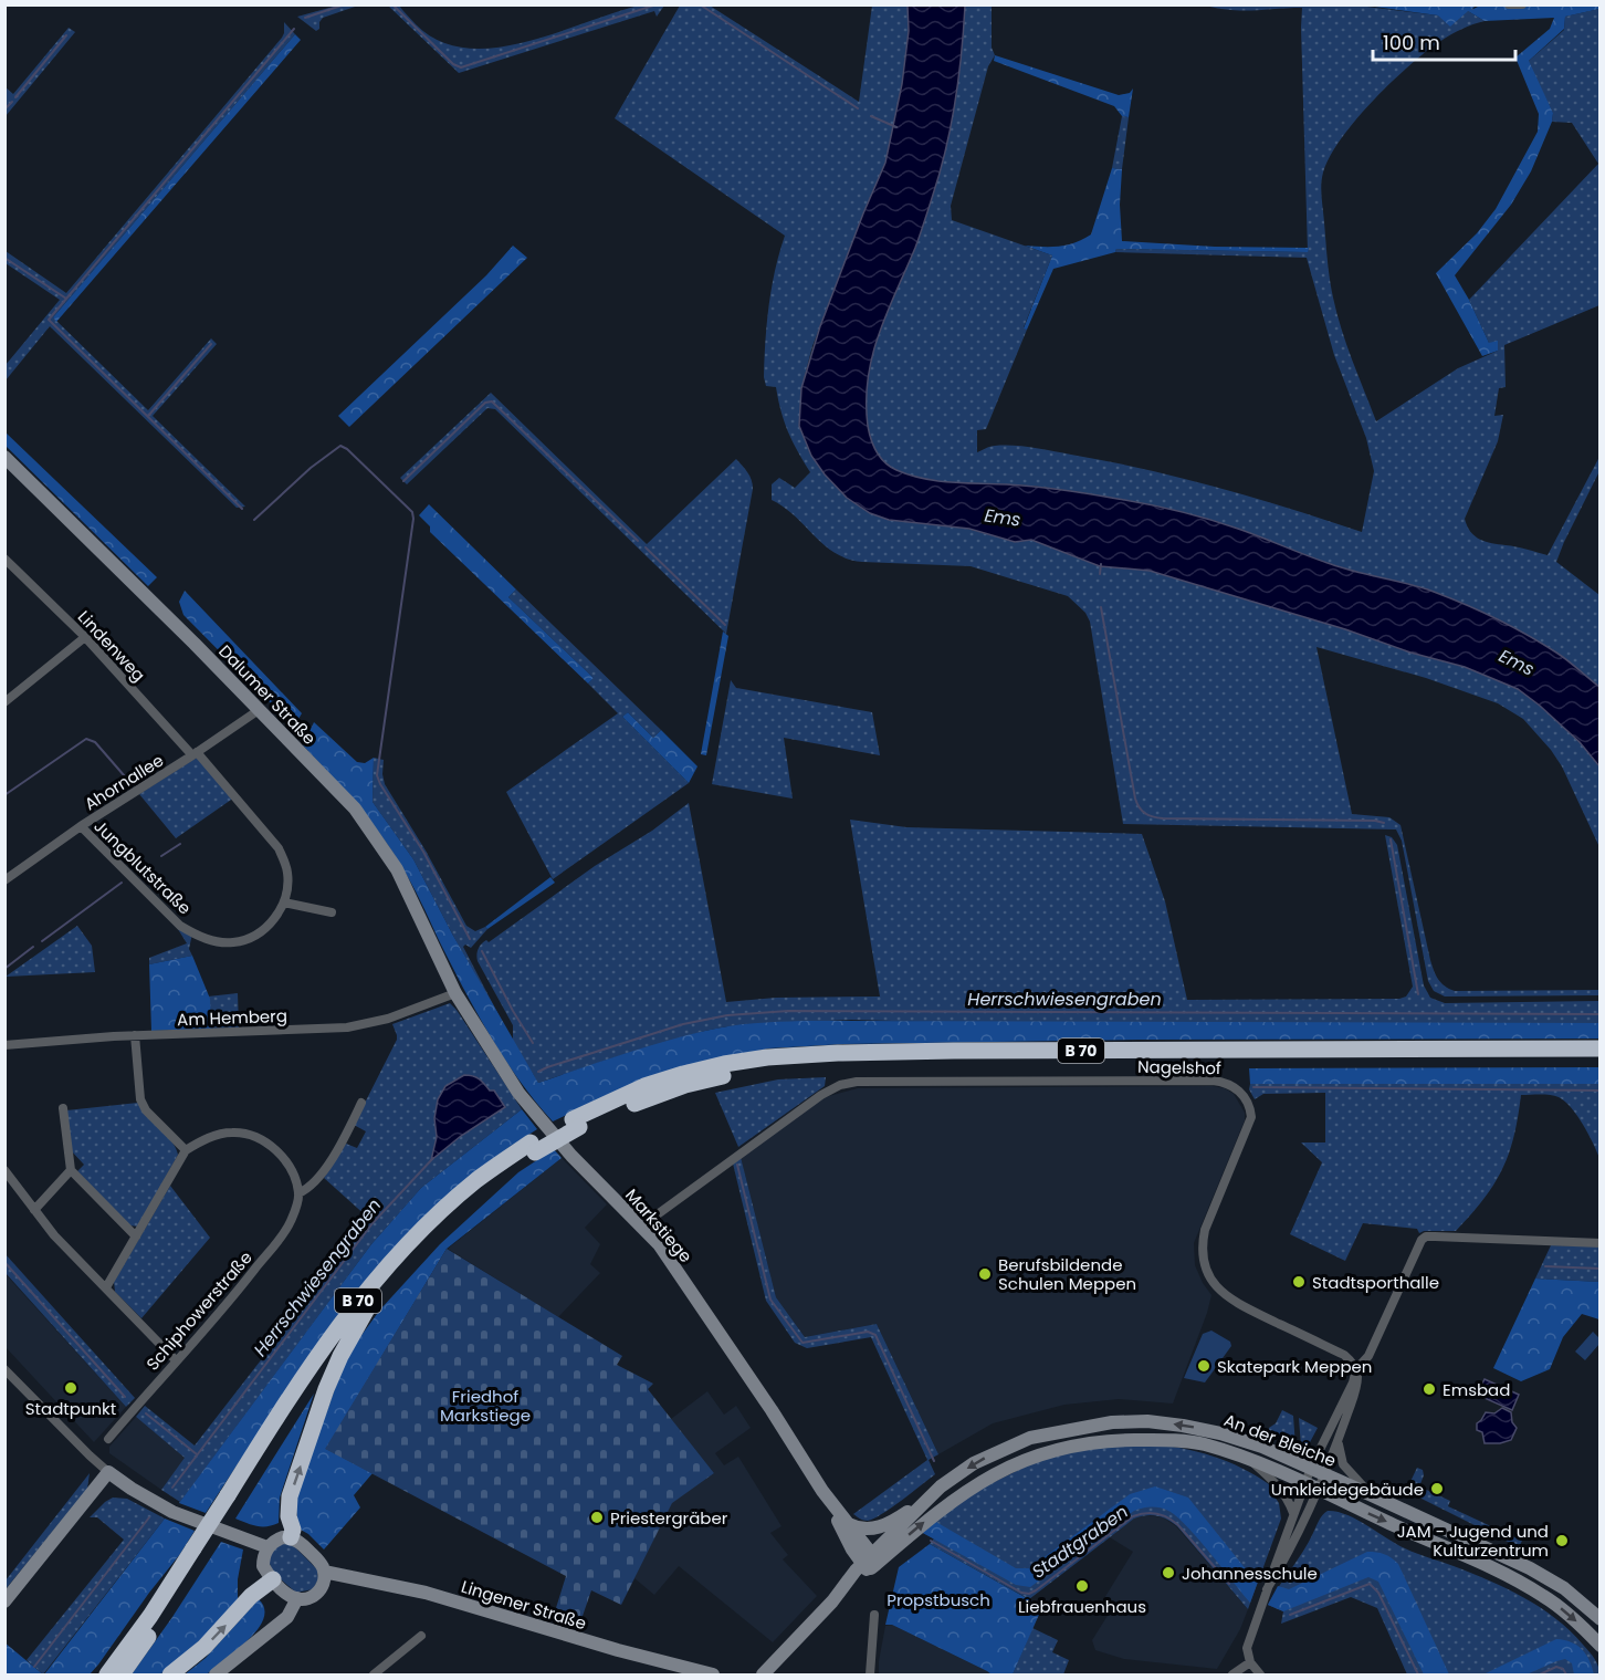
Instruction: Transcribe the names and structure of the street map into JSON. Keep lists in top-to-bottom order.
{
  "streets": {
    "highway": ["B 70"],
    "street": [
      "Lindenweg",
      "Dalumer Straße",
      "Ahornallee",
      "Jungblutstraße",
      "Am Hemberg",
      "Nagelshof",
      "Markstiege",
      "Schiphowerstraße",
      "An der Bleiche",
      "Lingener Straße"
    ]
  },
  "crossings": [
    ["Lindenweg", "Ahornallee"],
    ["Dalumer Straße", "Ahornallee"],
    ["Dalumer Straße", "Am Hemberg"],
    ["Dalumer Straße", "Markstiege"],
    ["Ahornallee", "Jungblutstraße"],
    ["Am Hemberg", "Markstiege"],
    ["Nagelshof", "Markstiege"],
    ["Markstiege", "An der Bleiche"]
  ],
  "water": ["Ems", "Herrschwiesengraben", "Stadtgraben"],
  "parks": ["Friedhof Markstiege", "Propstbusch"],
  "places": [
    "Berufsbildende Schulen Meppen",
    "Stadtsporthalle",
    "Skatepark Meppen",
    "Stadtpunkt",
    "Emsbad",
    "Umkleidegebäude",
    "Priestergräber",
    "JAM - Jugend und Kulturzentrum",
    "Johannesschule",
    "Liebfrauenhaus"
  ],
  "scale_bar": "100 m"
}
